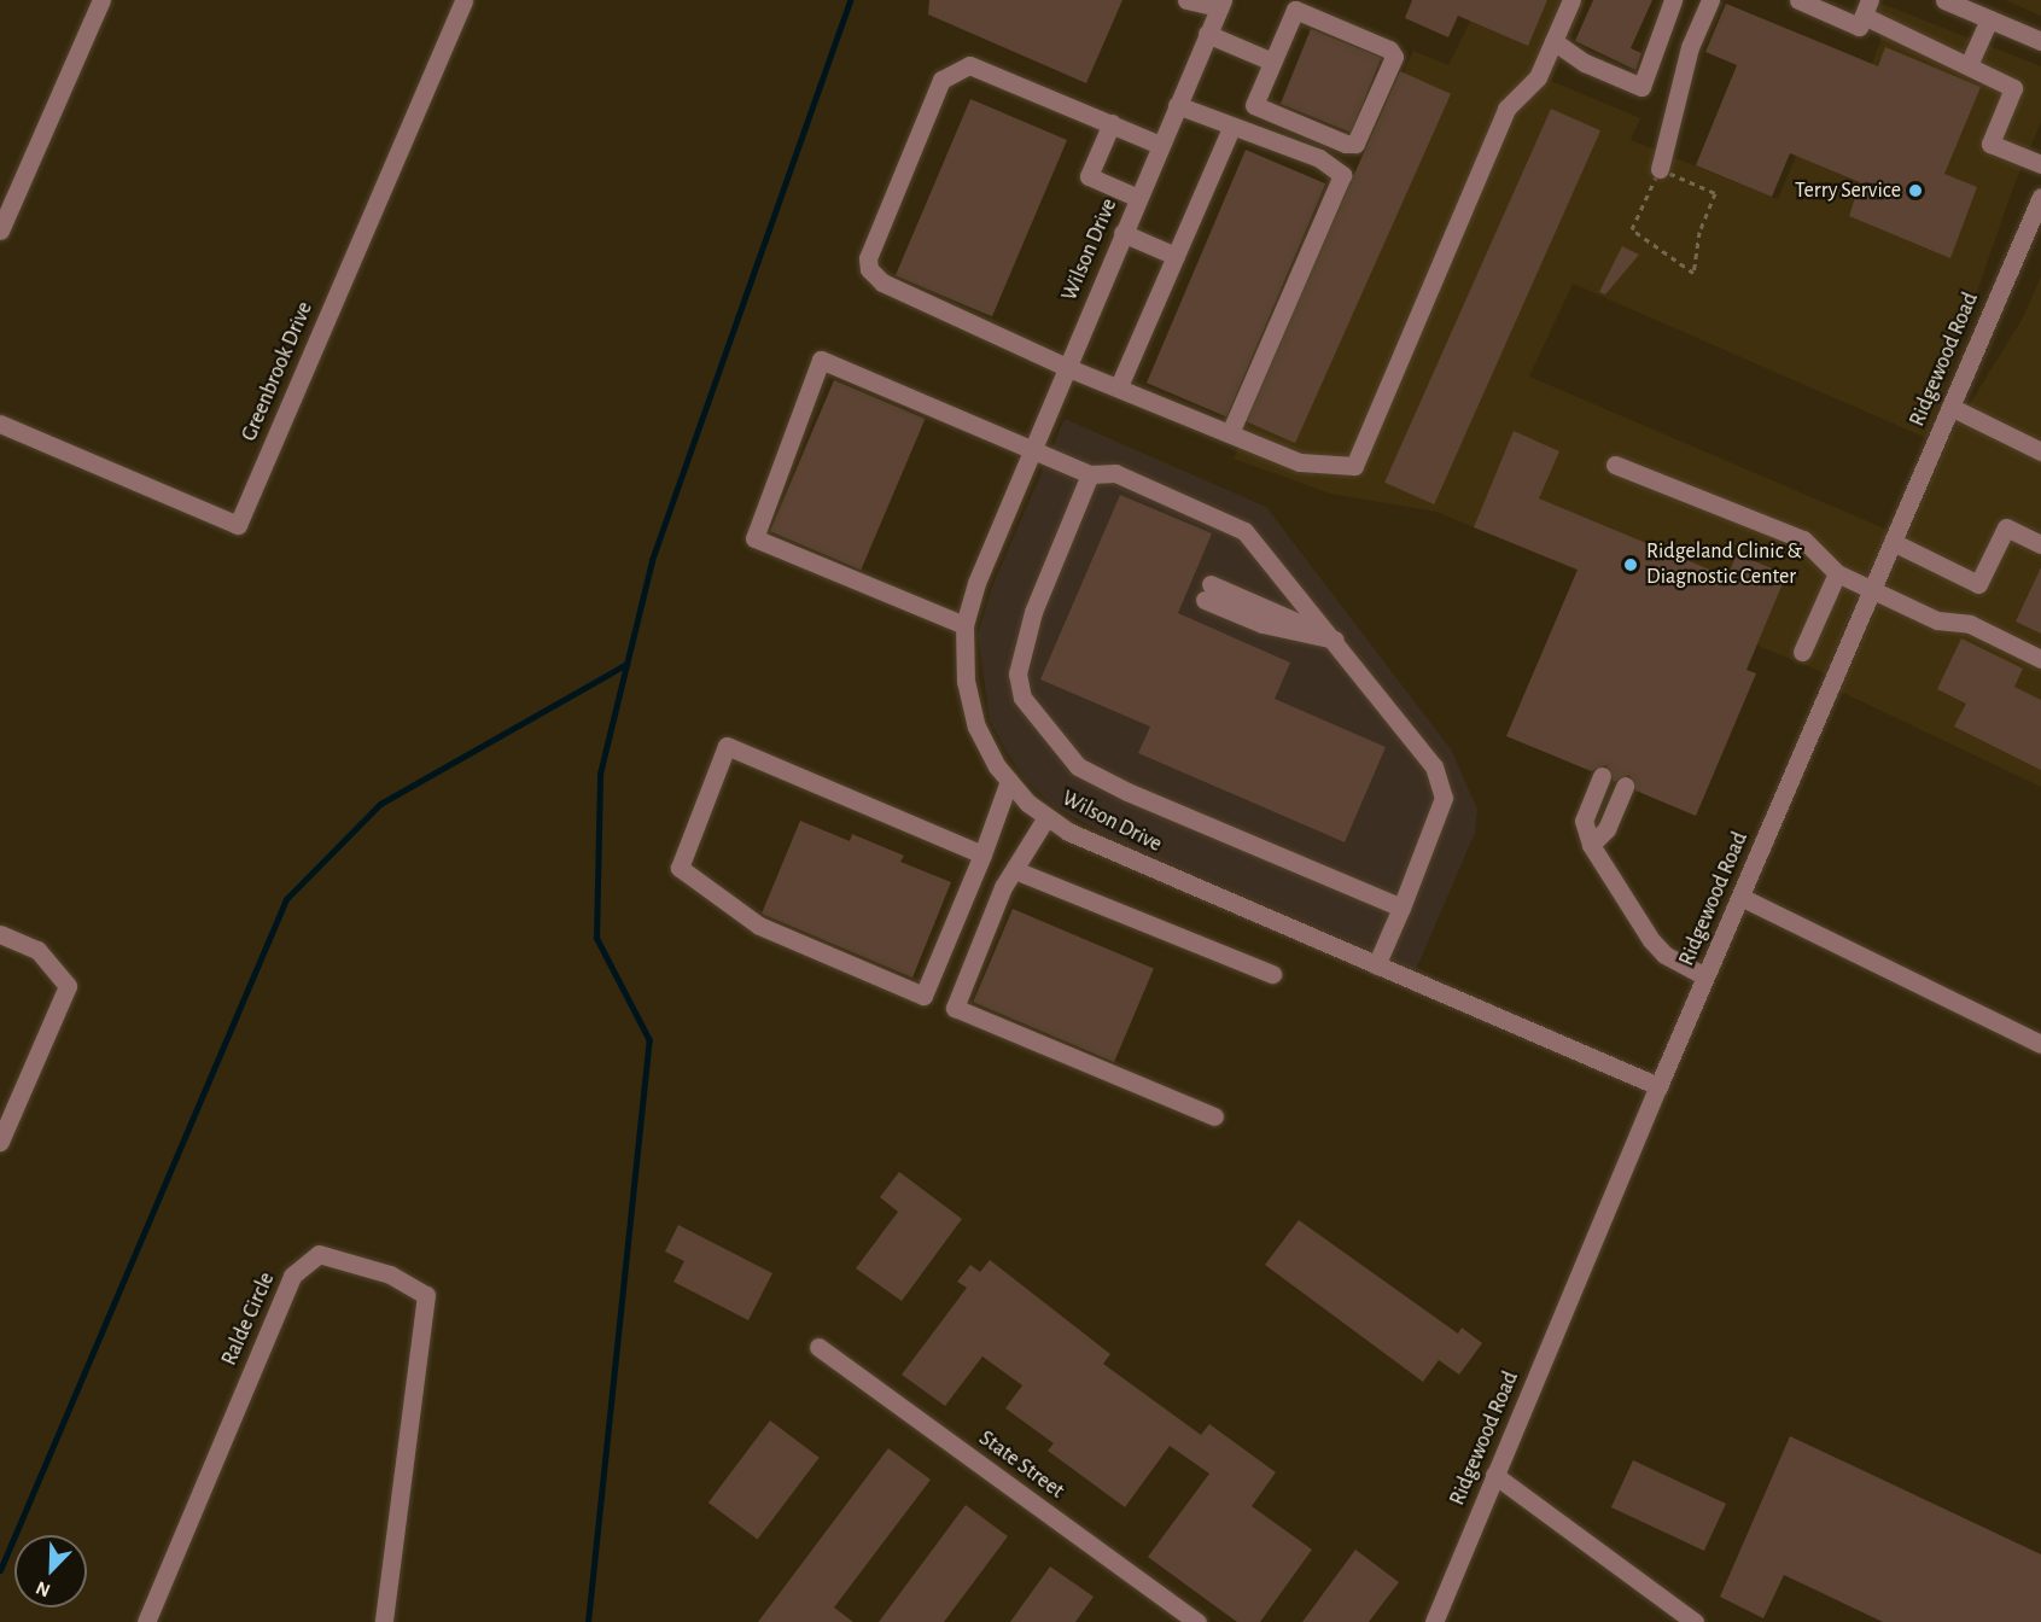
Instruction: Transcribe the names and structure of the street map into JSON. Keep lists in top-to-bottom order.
{
  "streets": {
    "street": [
      "Wilson Drive",
      "Ridgewood Road",
      "Greenbrook Drive",
      "Ralde Circle",
      "State Street"
    ]
  },
  "crossings": [
    ["Wilson Drive", "Ridgewood Road"]
  ],
  "places": ["Terry Service", "Ridgeland Clinic & Diagnostic Center"],
  "north": "bottom left"
}
